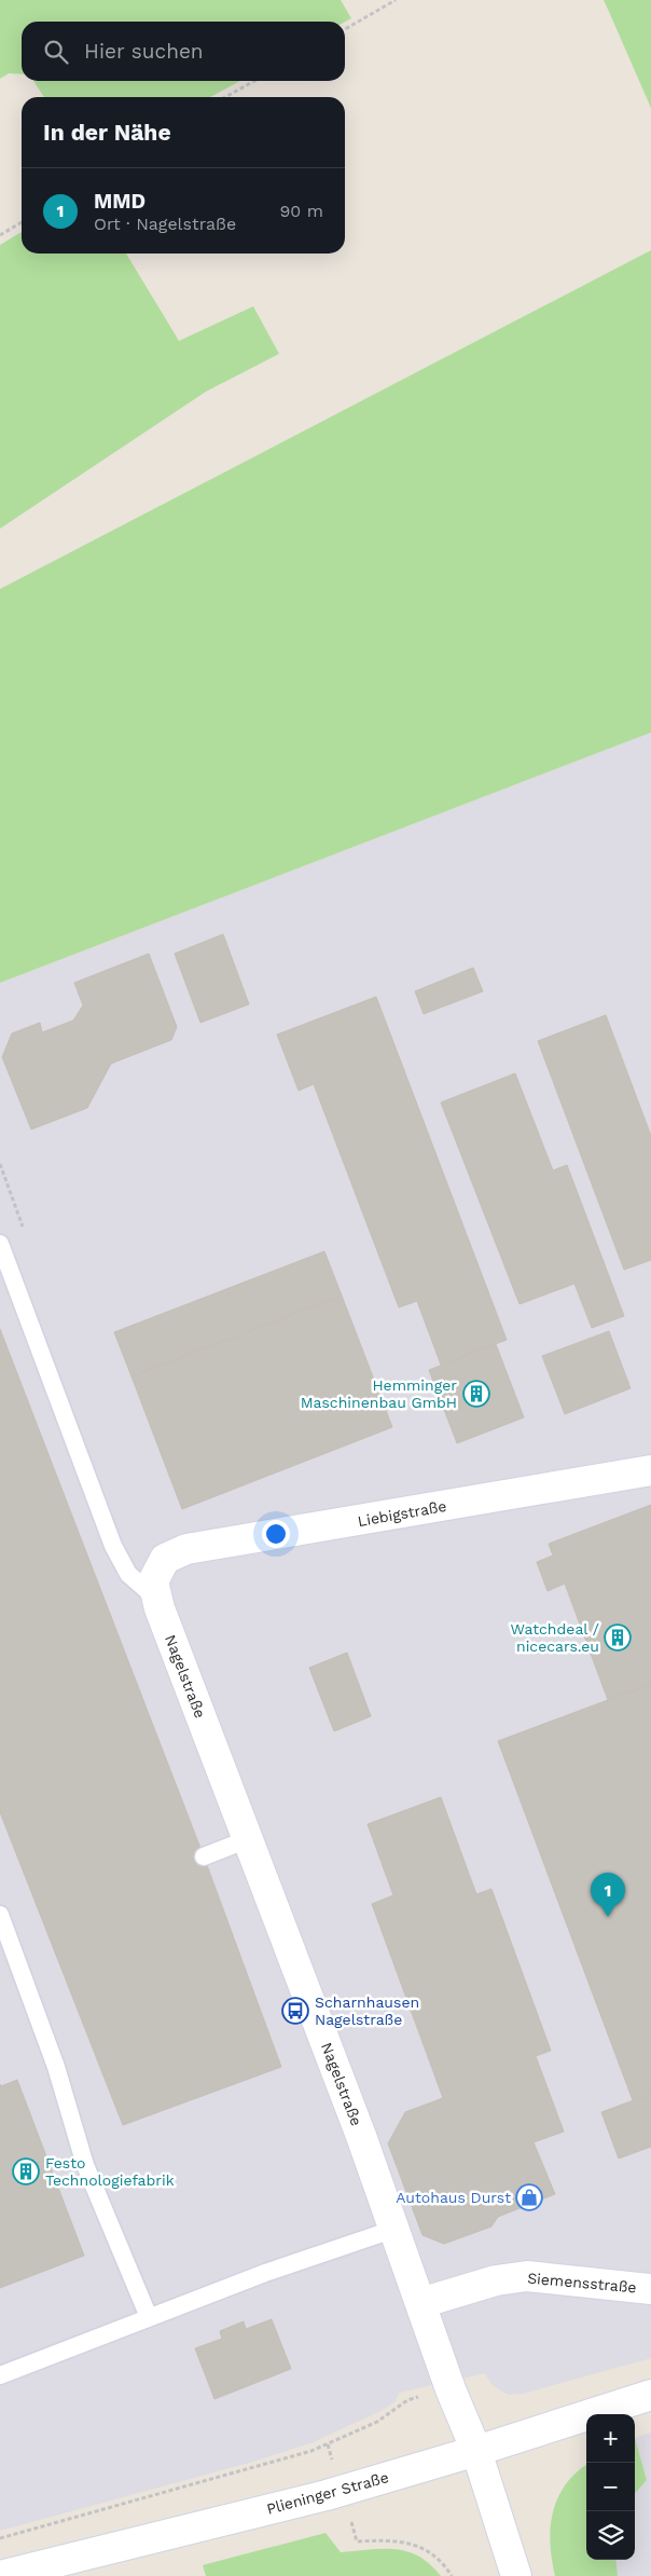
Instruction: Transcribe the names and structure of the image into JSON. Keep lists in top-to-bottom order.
{
  "streets": {
    "street": [
      "Liebigstraße",
      "Nagelstraße",
      "Siemensstraße",
      "Plieninger Straße"
    ]
  },
  "crossings": [
    ["Liebigstraße", "Nagelstraße"],
    ["Nagelstraße", "Siemensstraße"],
    ["Nagelstraße", "Plieninger Straße"]
  ],
  "places": {
    "building": ["Hemminger Maschinenbau GmbH", "Watchdeal / nicecars.eu", "Festo Technologiefabrik"],
    "bus stop": ["Scharnhausen Nagelstraße"],
    "shop": ["Autohaus Durst"]
  },
  "page": {
    "search": "Hier suchen",
    "heading": "In der Nähe",
    "list": [
      {
        "mark": "1",
        "name": "MMD",
        "note": "Ort · Nagelstraße",
        "value": "90 m"
      }
    ],
    "pins": "1",
    "map_buttons": ["+", "−"]
  }
}
